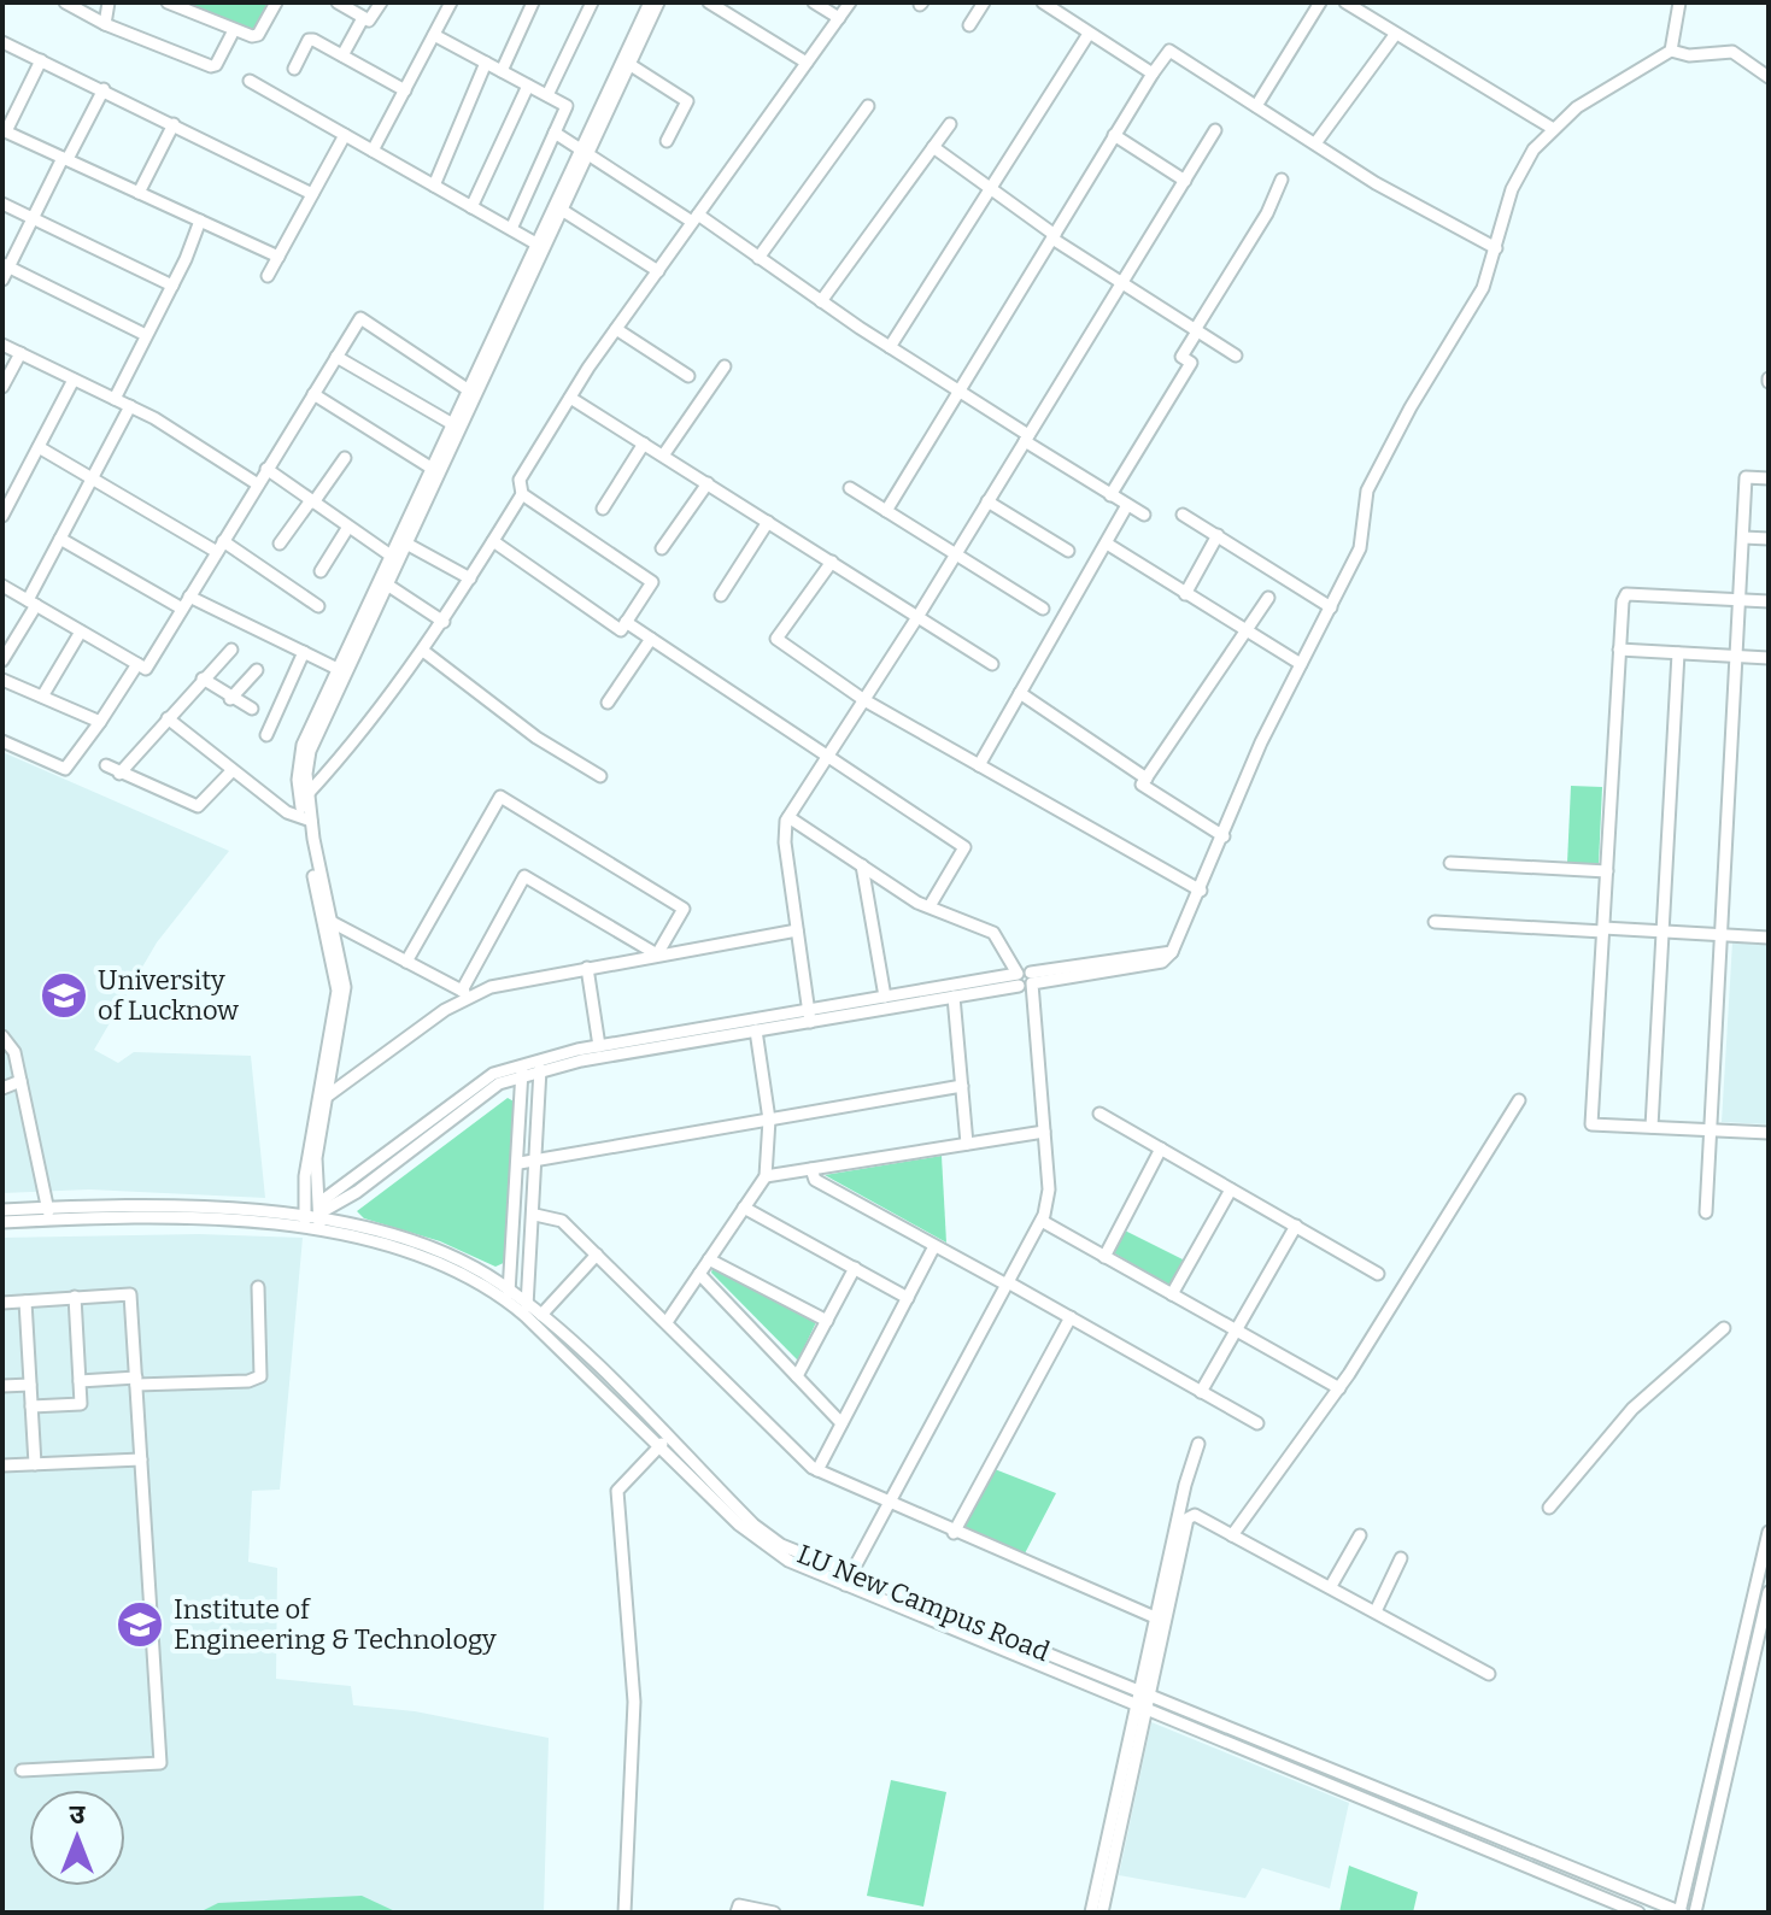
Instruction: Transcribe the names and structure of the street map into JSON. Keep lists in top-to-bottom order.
{
  "streets": {
    "street": ["LU New Campus Road"]
  },
  "places": {
    "school or university": ["University of Lucknow", "Institute of Engineering & Technology"]
  },
  "north": "top"
}
